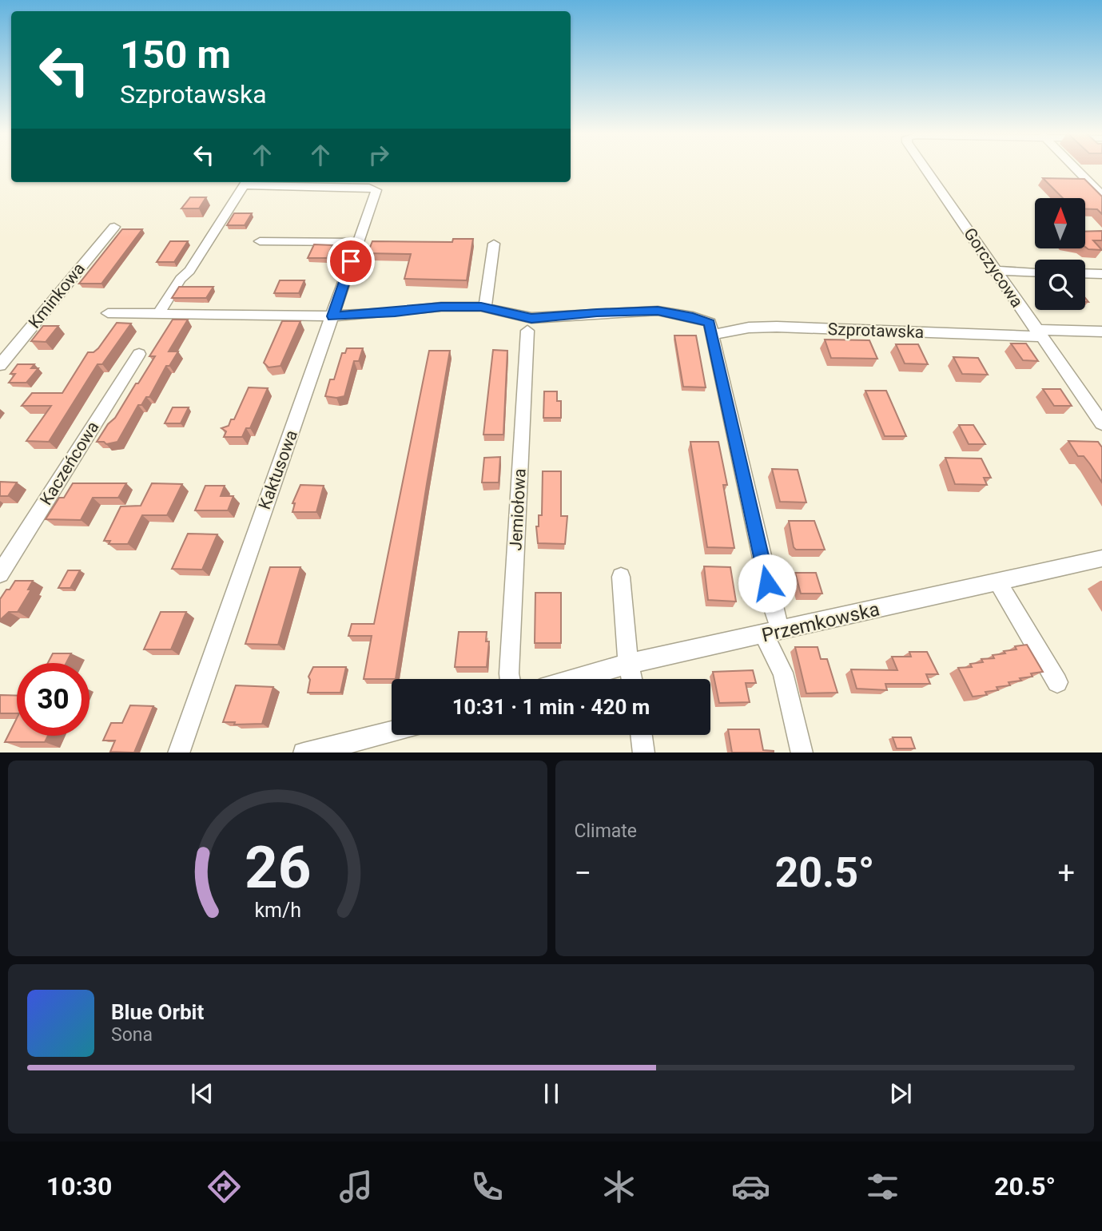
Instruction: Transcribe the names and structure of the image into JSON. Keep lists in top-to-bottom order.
{
  "streets": {
    "street": [
      "Gorczycowa",
      "Kminkowa",
      "Szprotawska",
      "Kaczeńcowa",
      "Kaktusowa",
      "Jemiołowa",
      "Przemkowska"
    ]
  },
  "crossings": [
    ["Gorczycowa", "Szprotawska"],
    ["Szprotawska", "Kaktusowa"]
  ],
  "north": "top",
  "page": {
    "turn": ["150 m", "Szprotawska"],
    "limit": "30",
    "trip": "10:31 · 1 min · 420 m",
    "tile": "Climate",
    "heat": ["−", "20.5°", "+"],
    "song": ["Blue Orbit", "Sona"],
    "tabs": ["10:30", "20.5°"],
    "gauge": ["26", "km/h"]
  }
}
